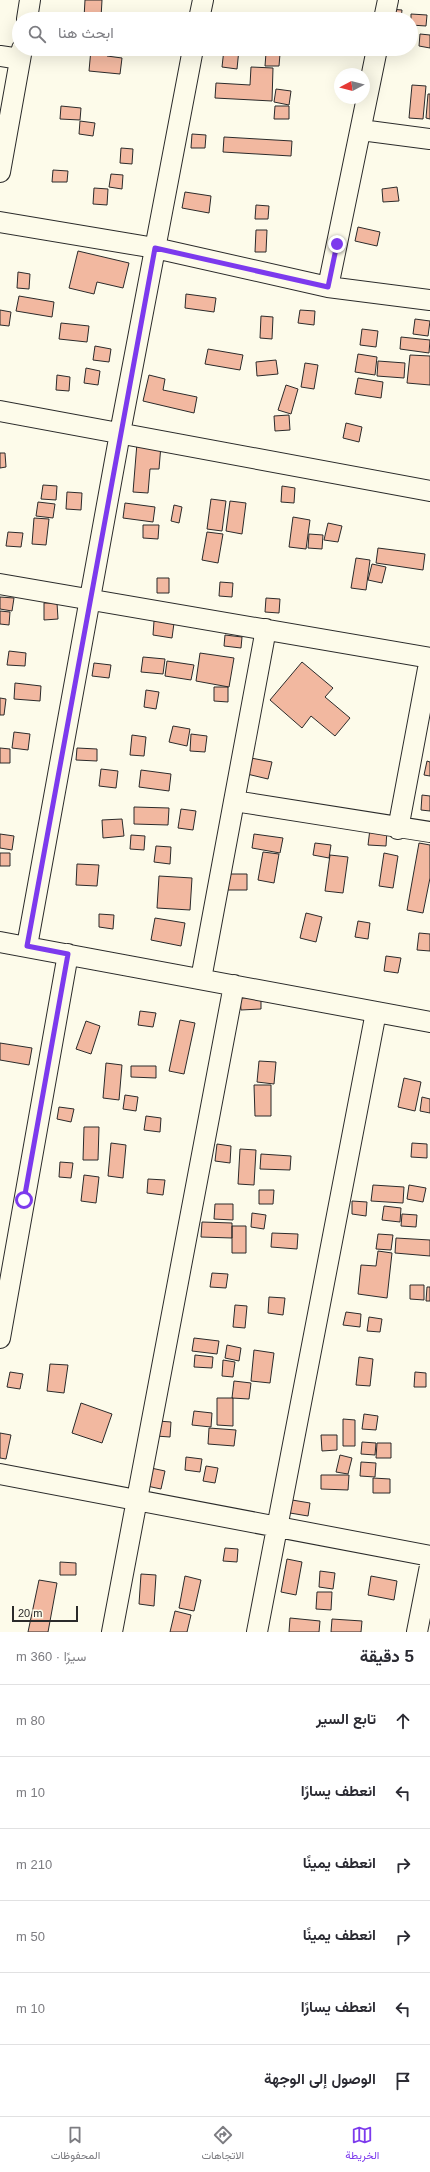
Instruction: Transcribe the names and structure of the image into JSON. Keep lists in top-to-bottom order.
{
  "scale_bar": "20 m",
  "north": "left",
  "page": {
    "search": "ابحث هنا",
    "scale": "20 m",
    "heading": ["5 دقيقة", "سيرًا · 360 m"],
    "list": [
      ["تابع السير", "80 m"],
      ["انعطف يسارًا", "10 m"],
      ["انعطف يمينًا", "210 m"],
      ["انعطف يمينًا", "50 m"],
      ["انعطف يسارًا", "10 m"],
      "الوصول إلى الوجهة"
    ],
    "nav": ["الخريطة", "الاتجاهات", "المحفوظات"]
  }
}
